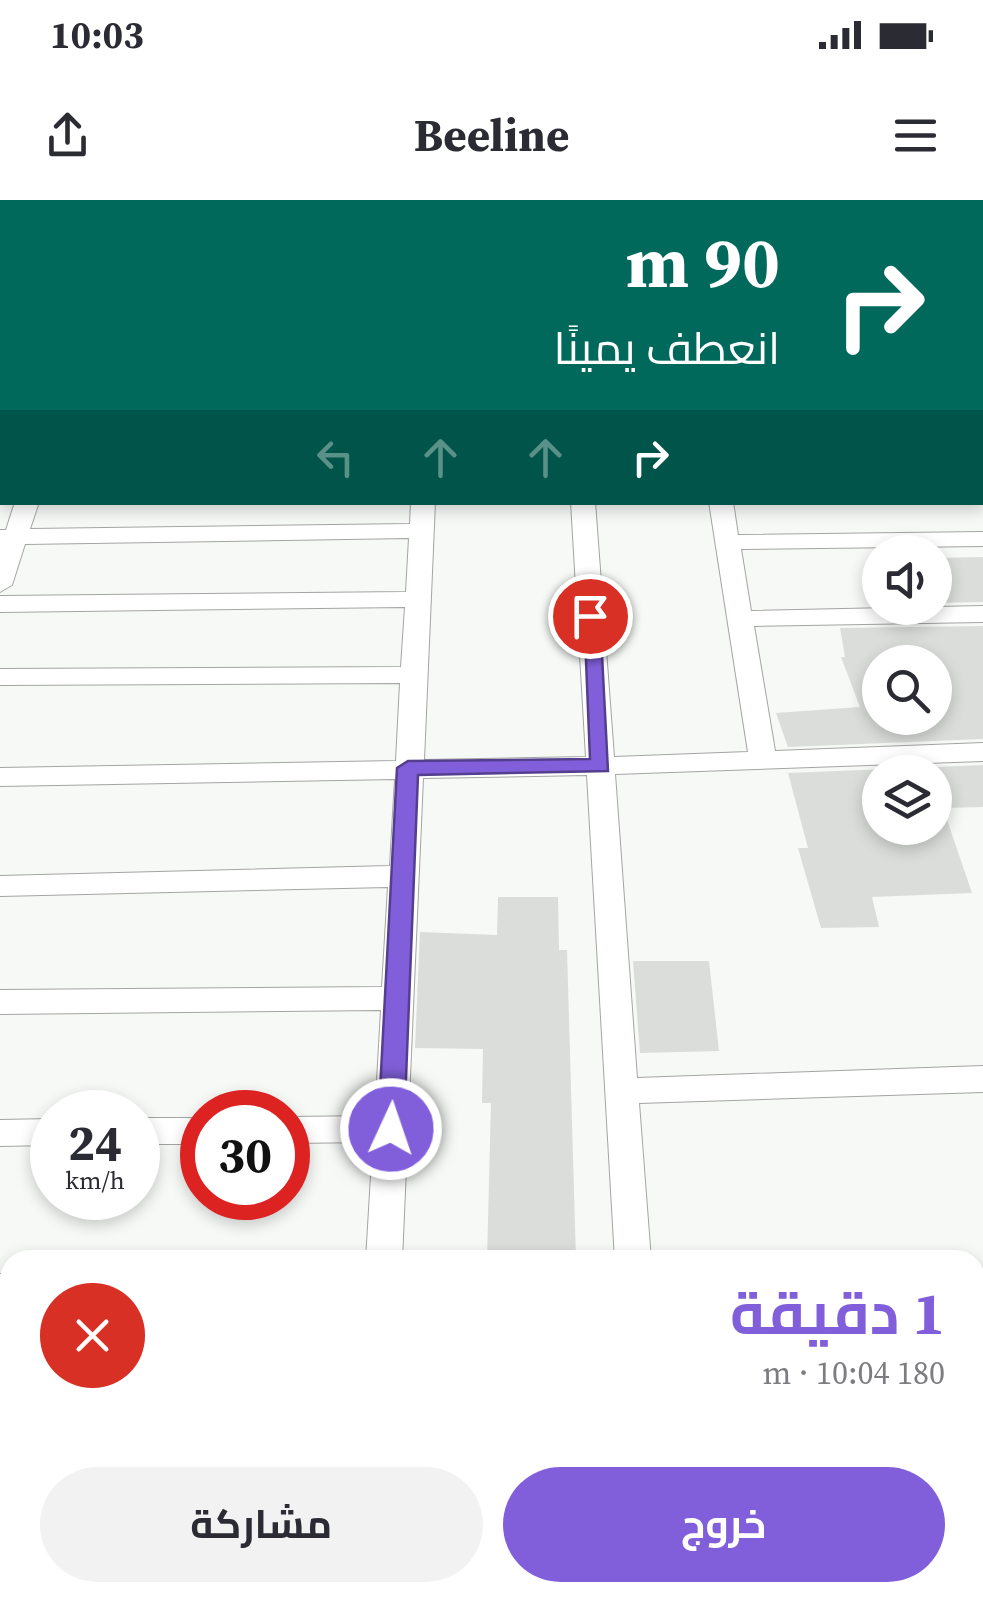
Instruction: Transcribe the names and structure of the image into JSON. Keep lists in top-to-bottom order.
{
  "page": {
    "status": "10:03",
    "header": "Beeline",
    "turn": ["90 m", "انعطف يمينًا"],
    "speed": "24 km/h",
    "limit": "30",
    "heading": ["1 دقيقة", "180 m · 10:04"],
    "buttons": ["خروج", "مشاركة"]
  }
}
